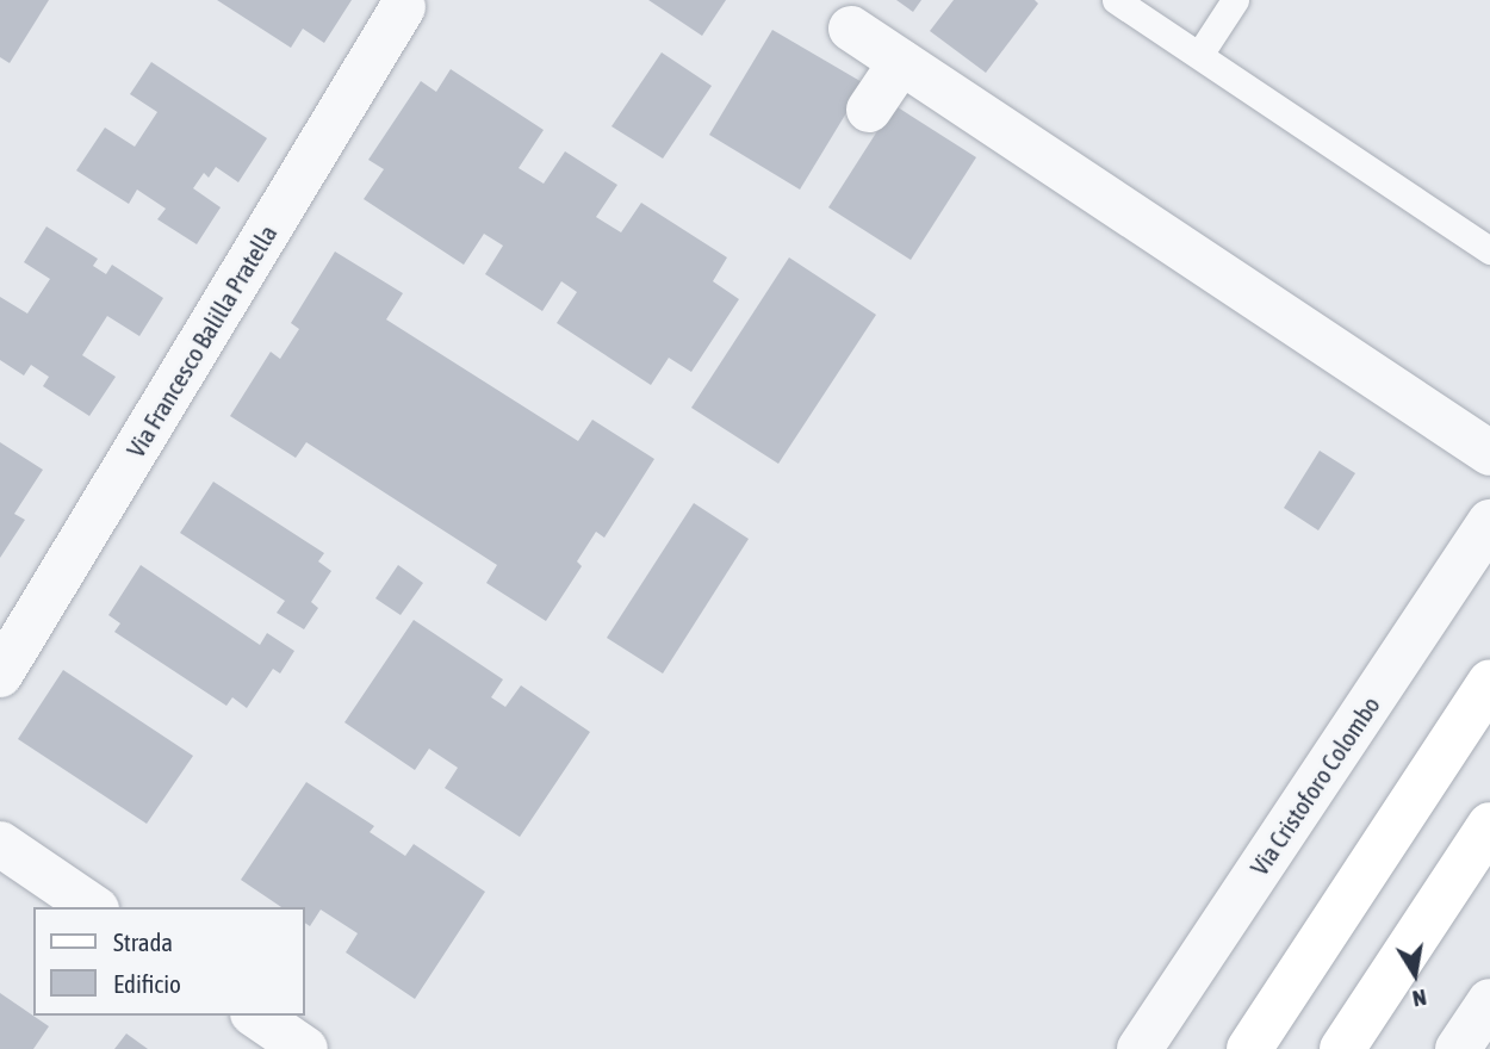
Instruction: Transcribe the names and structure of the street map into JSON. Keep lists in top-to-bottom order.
{
  "streets": {
    "street": ["Via Francesco Balilla Pratella", "Via Cristoforo Colombo"]
  },
  "legend": ["Strada", "Edificio"],
  "north": "bottom"
}
